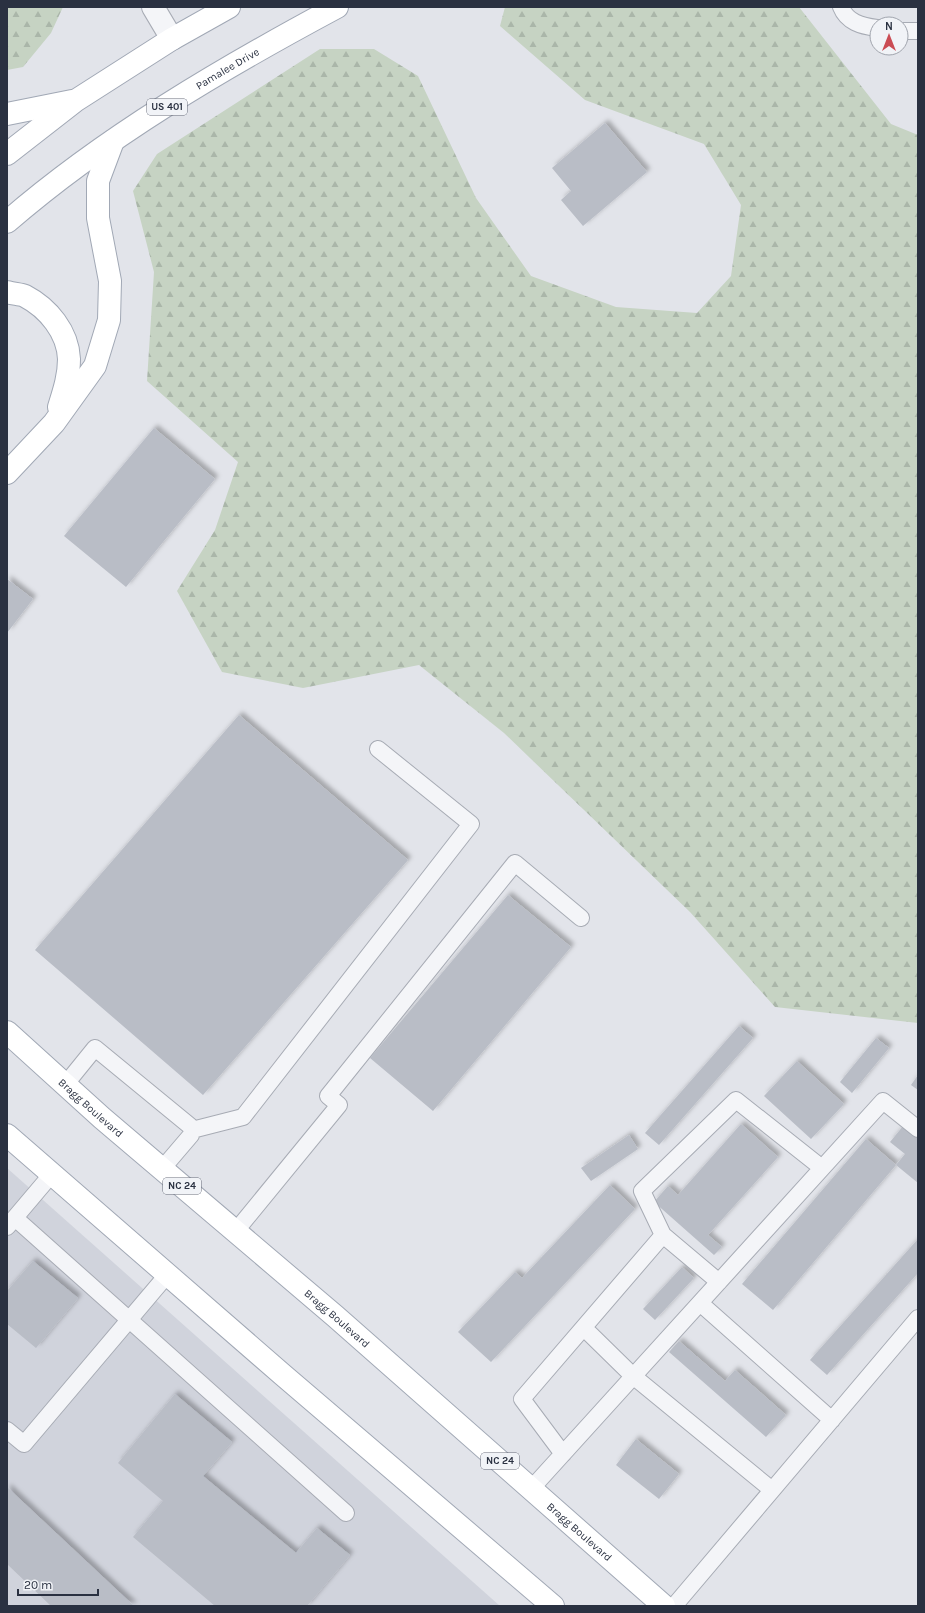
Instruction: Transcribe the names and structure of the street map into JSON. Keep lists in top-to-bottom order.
{
  "streets": {
    "main road": [
      "Pamalee Drive",
      "US 401",
      "Bragg Boulevard",
      "NC 24"
    ]
  },
  "scale_bar": "20 m",
  "north": "top"
}
